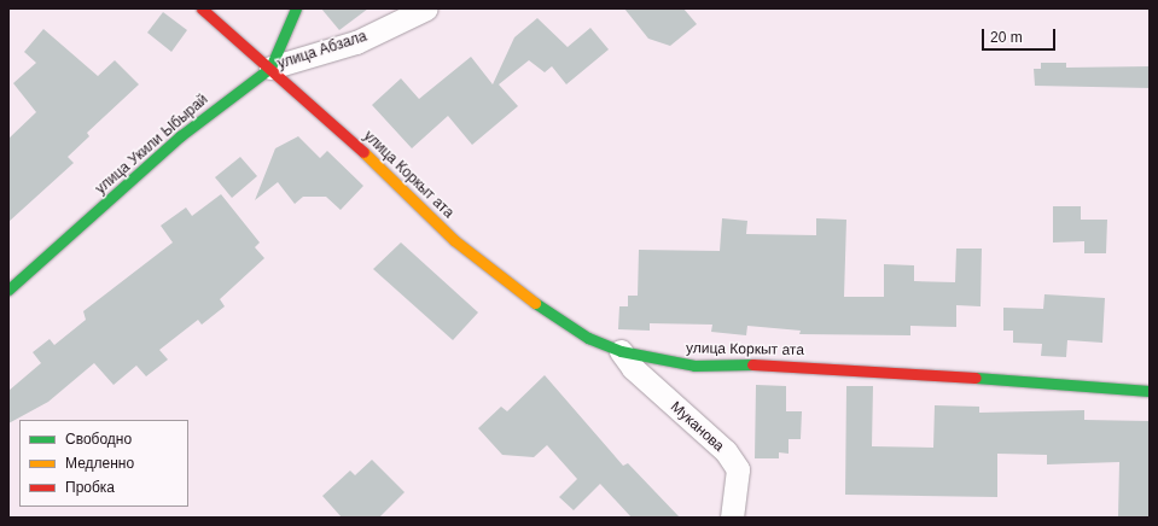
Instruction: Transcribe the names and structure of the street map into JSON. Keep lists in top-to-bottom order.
{
  "streets": {
    "street": [
      "улица Абзала",
      "улица Укили Ыбырай",
      "улица Коркыт ата",
      "Муканова"
    ]
  },
  "crossings": [
    ["улица Абзала", "улица Укили Ыбырай"],
    ["улица Абзала", "улица Коркыт ата"],
    ["улица Укили Ыбырай", "улица Коркыт ата"],
    ["улица Коркыт ата", "Муканова"]
  ],
  "legend": ["Свободно", "Медленно", "Пробка"],
  "scale_bar": "20 m"
}
